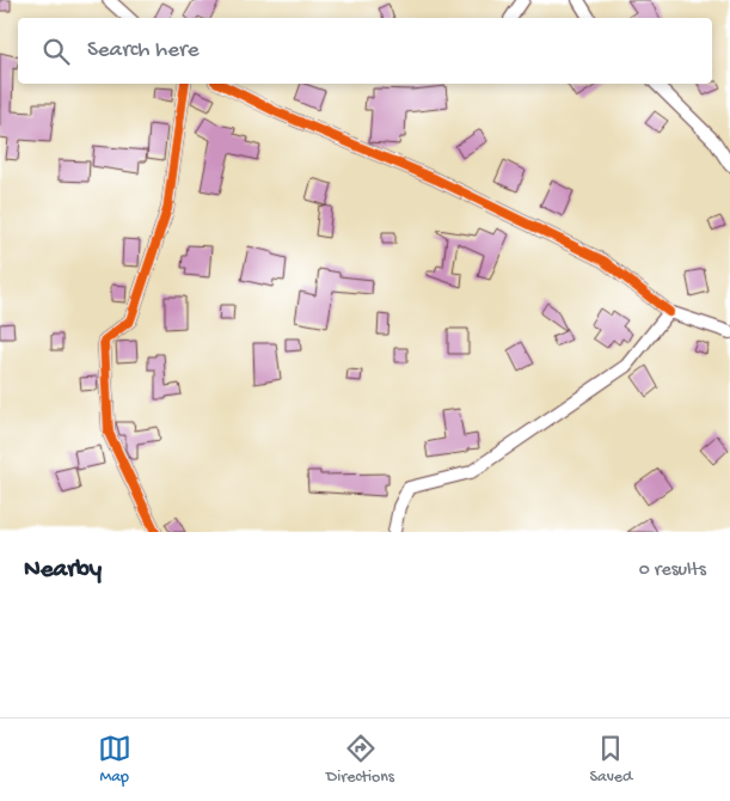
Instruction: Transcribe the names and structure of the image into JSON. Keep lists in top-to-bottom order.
{
  "page": {
    "search": "Search here",
    "heading": ["Nearby", "0 results"],
    "nav": ["Map", "Directions", "Saved"]
  }
}
